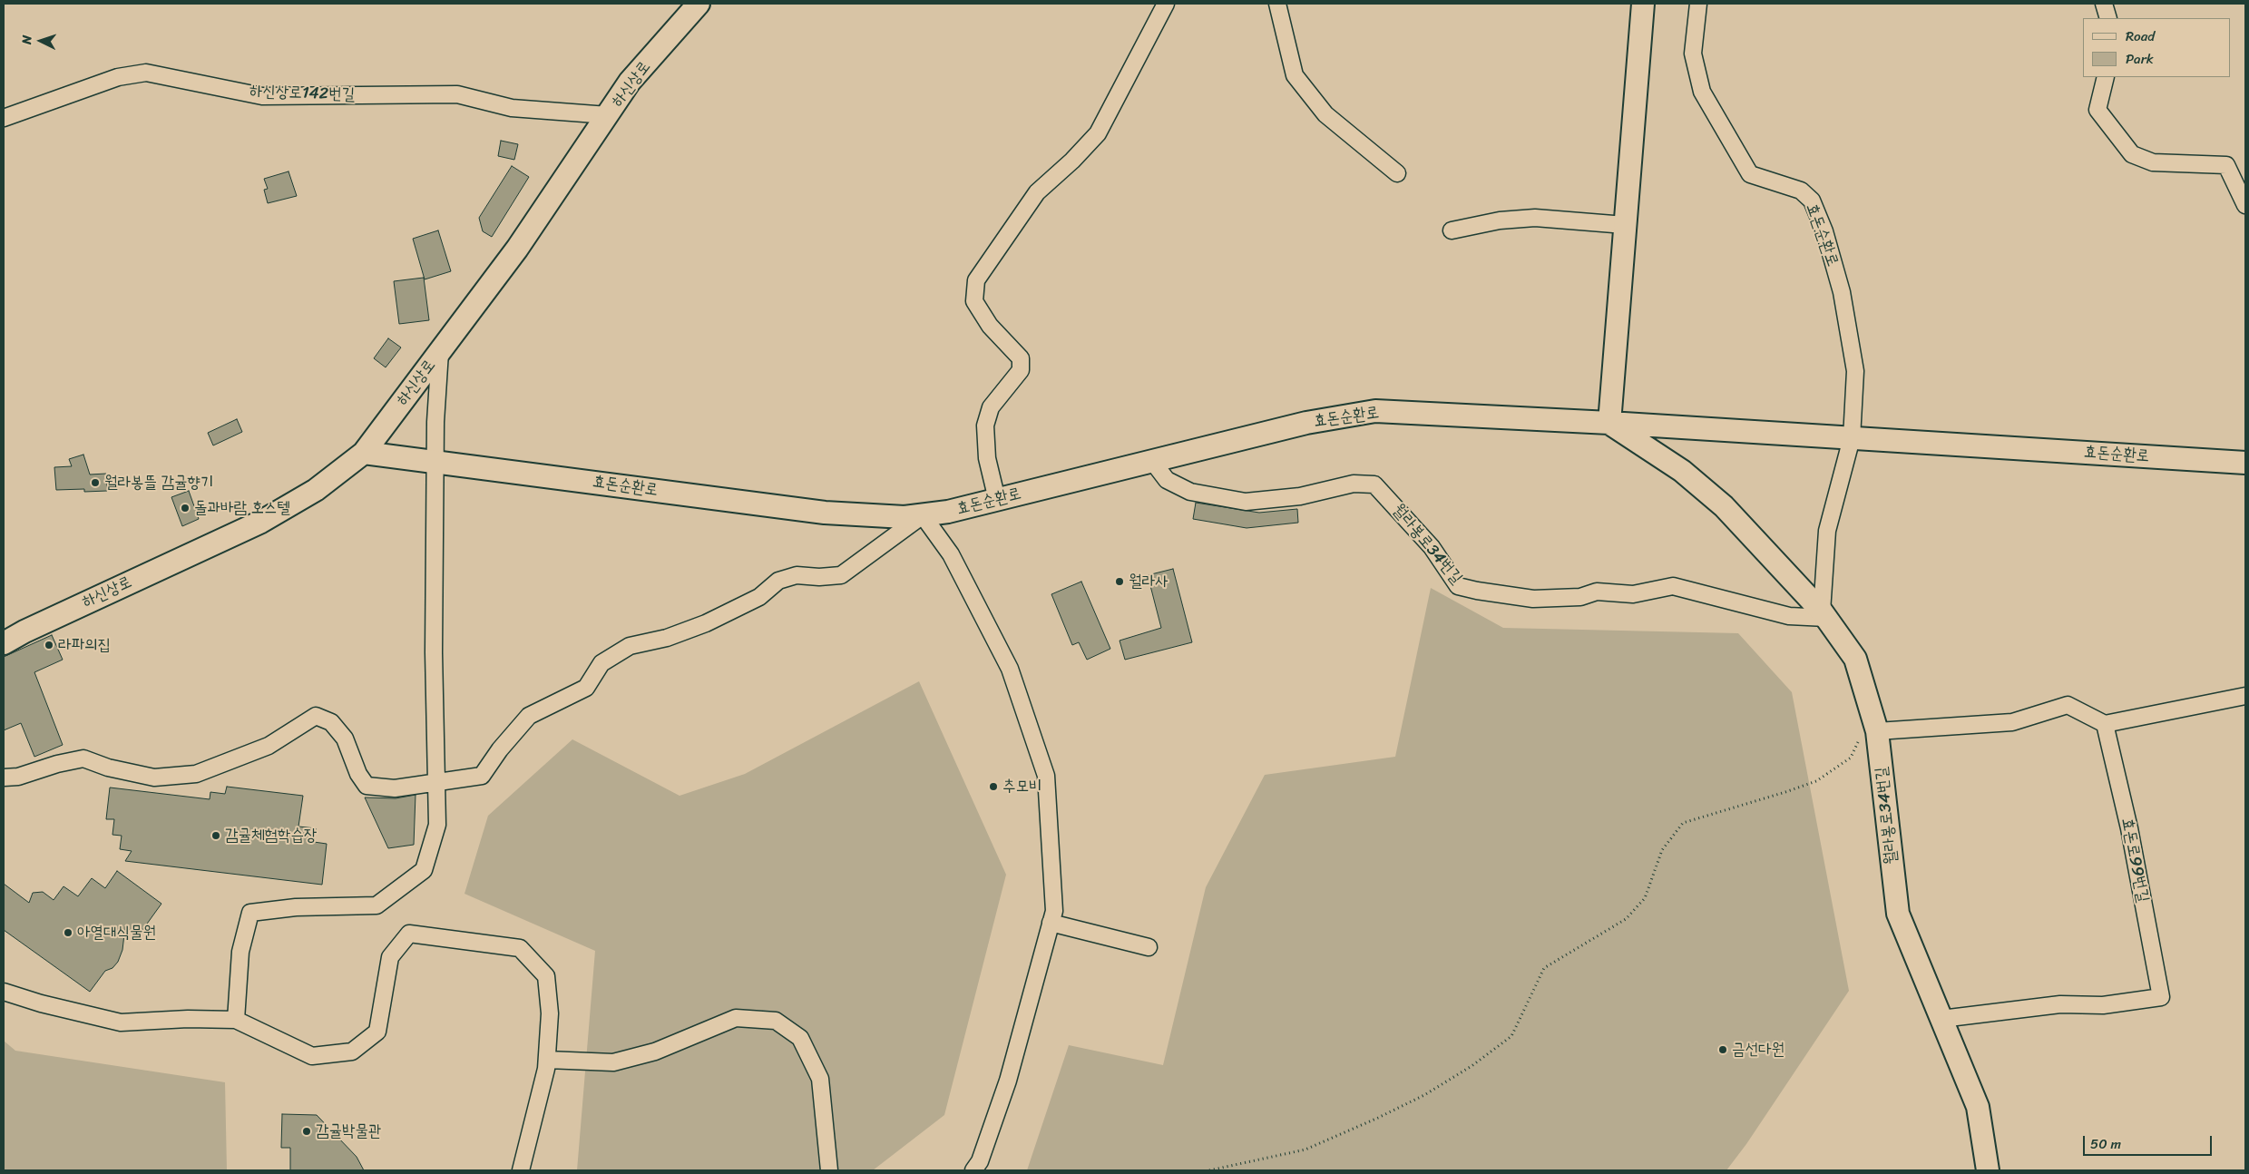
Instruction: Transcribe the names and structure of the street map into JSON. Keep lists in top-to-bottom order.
{
  "streets": {
    "street": [
      "하신상로",
      "하신상로142번길",
      "효돈순환로",
      "월라봉로34번길",
      "효돈로99번길"
    ]
  },
  "crossings": [
    ["하신상로", "하신상로142번길"],
    ["하신상로", "효돈순환로"],
    ["효돈순환로", "월라봉로34번길"],
    ["월라봉로34번길", "효돈로99번길"]
  ],
  "places": [
    "월라봉뜰 감귤향기",
    "돌과바람 호스텔",
    "월라사",
    "라파의집",
    "추모비",
    "감귤체험학습장",
    "아열대식물원",
    "금선다원",
    "감귤박물관"
  ],
  "legend": ["Road", "Park"],
  "scale_bar": "50 m",
  "north": "left"
}
